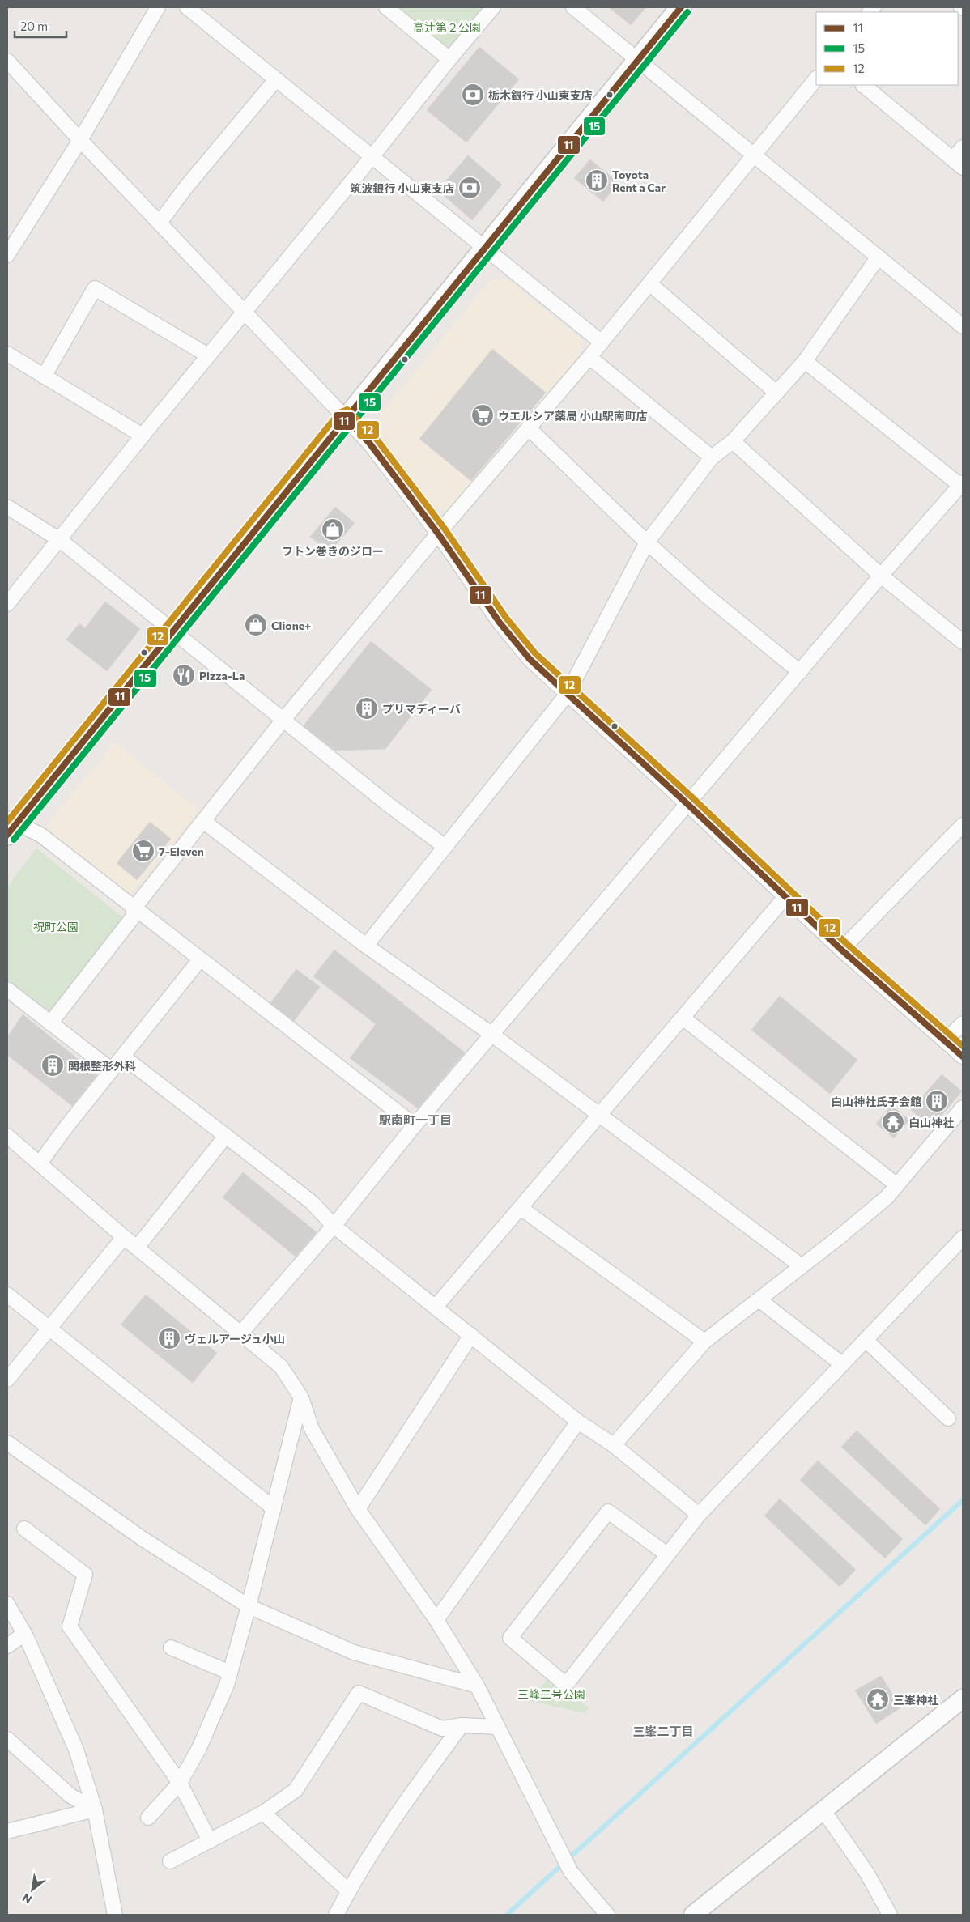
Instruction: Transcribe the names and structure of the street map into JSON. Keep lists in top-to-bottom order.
{
  "districts": ["駅南町一丁目", "三峯二丁目"],
  "parks": ["高辻第２公園", "祝町公園", "三峰二号公園"],
  "places": {
    "bank": ["栃木銀行 小山東支店", "筑波銀行 小山東支店"],
    "building": [
      "Toyota Rent a Car",
      "プリマディーバ",
      "関根整形外科",
      "白山神社氏子会館",
      "ヴェルアージュ小山"
    ],
    "supermarket": ["ウエルシア薬局 小山駅南町店", "7-Eleven"],
    "shop": ["フトン巻きのジロー", "Clione+"],
    "restaurant": ["Pizza-La"],
    "temple": ["白山神社", "三峯神社"]
  },
  "lines": ["transit line 11", "transit line 15", "transit line 12"],
  "legend": ["11", "15", "12"],
  "scale_bar": "20 m",
  "north": "bottom left"
}
